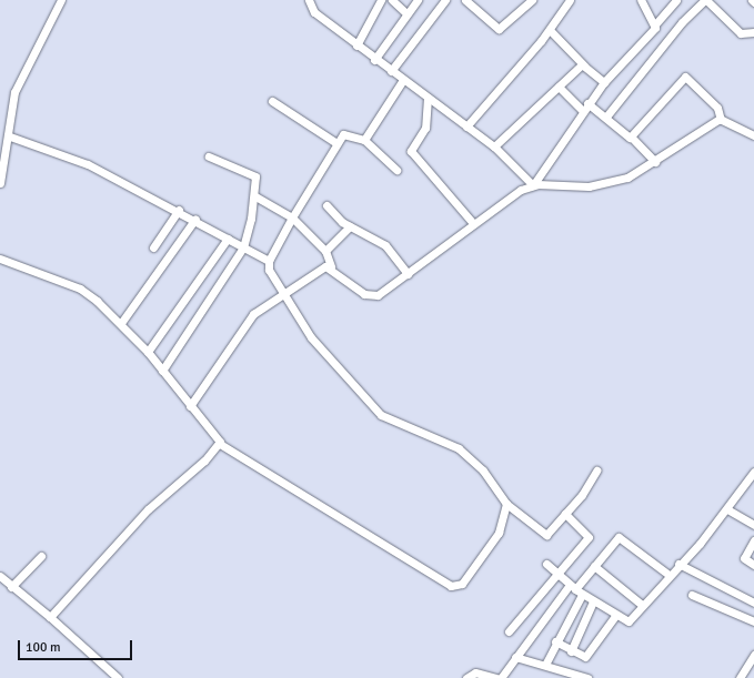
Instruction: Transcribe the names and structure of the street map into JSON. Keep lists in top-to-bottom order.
{
  "scale_bar": "100 m"
}
